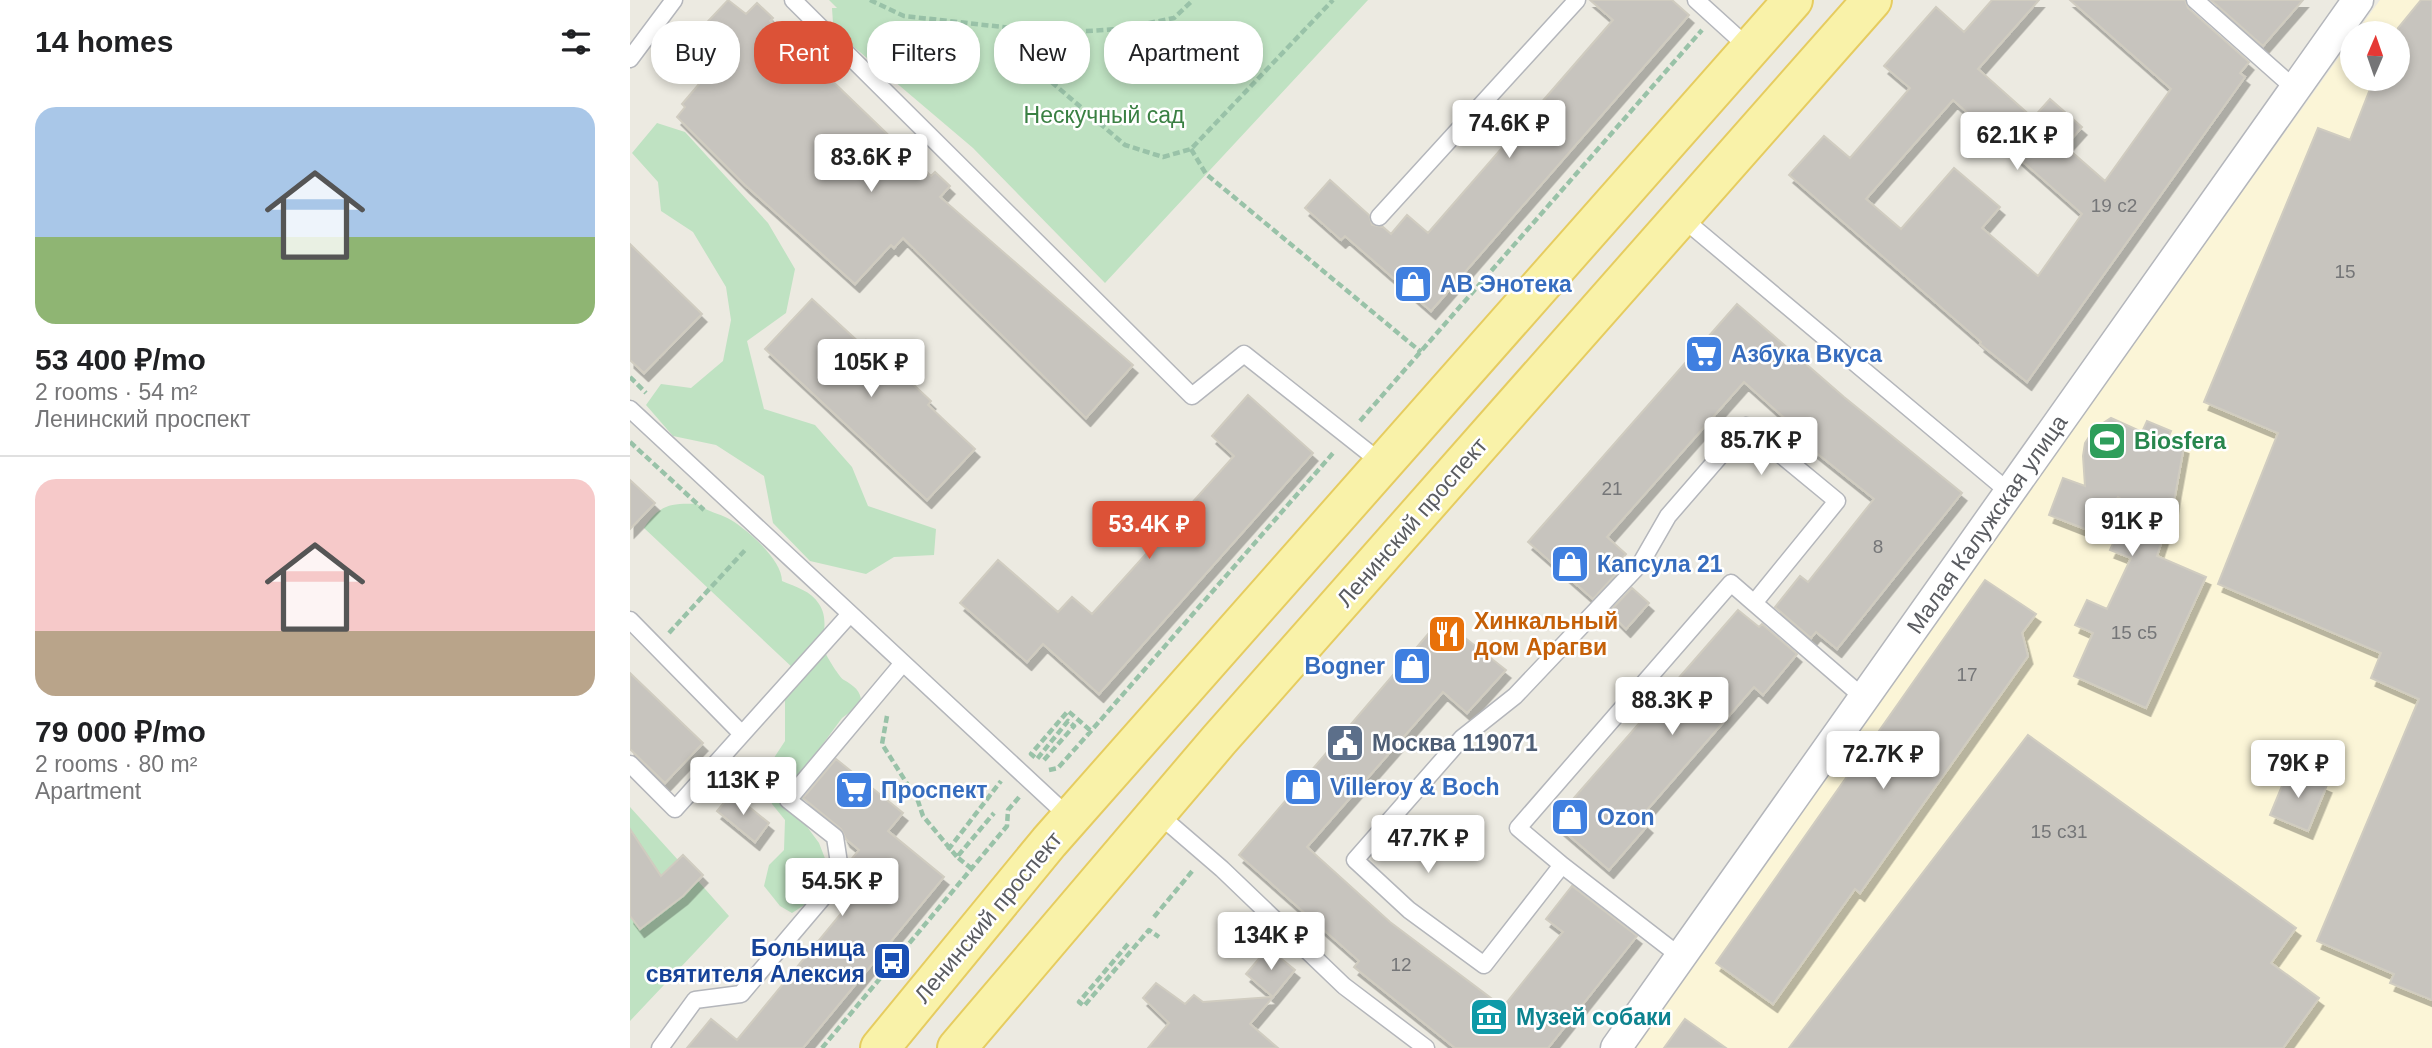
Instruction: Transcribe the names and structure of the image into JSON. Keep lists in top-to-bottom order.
{
  "streets": {
    "main road": ["Ленинский проспект"],
    "street": ["Малая Калужская улица"]
  },
  "parks": ["Нескучный сад"],
  "places": {
    "shop": [
      "АВ Энотека",
      "Капсула 21",
      "Bogner",
      "Villeroy & Boch",
      "Ozon"
    ],
    "supermarket": ["Азбука Вкуса", "Проспект"],
    "sports": ["Biosfera"],
    "restaurant": ["Хинкальный дом Арагви"],
    "public building": ["Москва 119071"],
    "bus stop": ["Больница святителя Алексия"],
    "museum": ["Музей собаки"]
  },
  "house_numbers": [
    "19 с2",
    "15",
    "21",
    "8",
    "15 с5",
    "17",
    "15 с31",
    "12"
  ],
  "north": "top",
  "page": {
    "heading": "14 homes",
    "chip": [
      "Buy",
      "Rent",
      "Filters",
      "New",
      "Apartment"
    ],
    "list": [
      {
        "name": "53 400 ₽/mo",
        "note": "2 rooms · 54 m² · Ленинский проспект"
      },
      {
        "name": "79 000 ₽/mo",
        "note": "2 rooms · 80 m² · Apartment"
      }
    ],
    "price": [
      "74.6K ₽",
      "62.1K ₽",
      "83.6K ₽",
      "105K ₽",
      "85.7K ₽",
      "91K ₽",
      "53.4K ₽",
      "88.3K ₽",
      "72.7K ₽",
      "79K ₽",
      "113K ₽",
      "47.7K ₽",
      "54.5K ₽",
      "134K ₽"
    ]
  }
}
